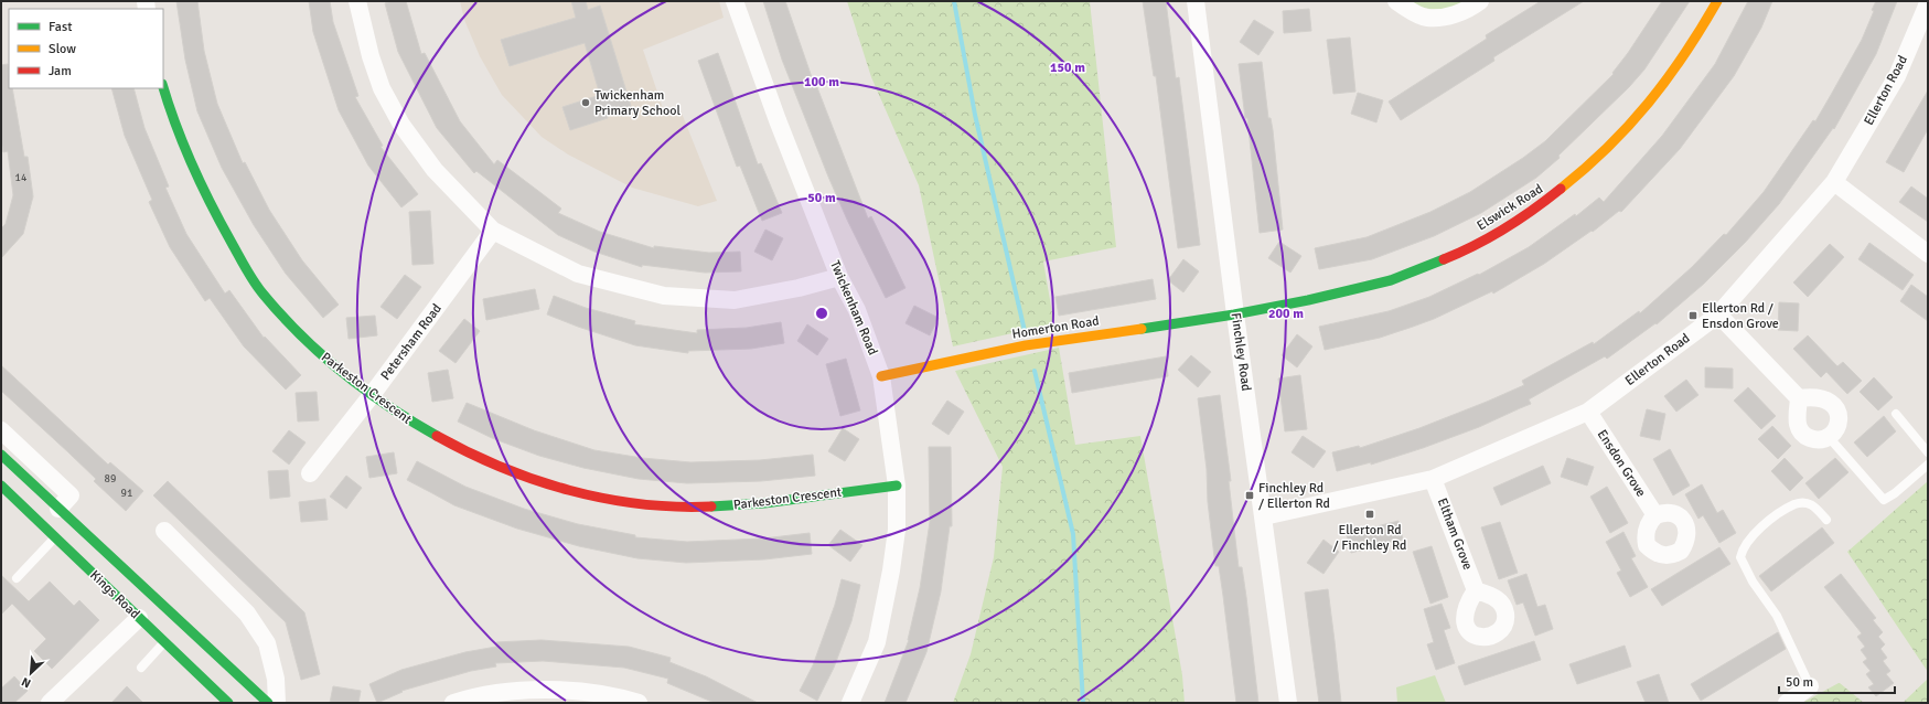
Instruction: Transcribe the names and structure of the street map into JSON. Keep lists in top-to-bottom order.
{
  "streets": {
    "street": [
      "Ellerton Road",
      "Elswick Road",
      "Twickenham Road",
      "Homerton Road",
      "Petersham Road",
      "Finchley Road",
      "Parkeston Crescent",
      "Ensdon Grove",
      "Eltham Grove",
      "Kings Road"
    ]
  },
  "crossings": [
    ["Ellerton Road", "Finchley Road"],
    ["Ellerton Road", "Ensdon Grove"],
    ["Ellerton Road", "Eltham Grove"],
    ["Elswick Road", "Homerton Road"],
    ["Elswick Road", "Finchley Road"],
    ["Twickenham Road", "Homerton Road"],
    ["Twickenham Road", "Parkeston Crescent"],
    ["Homerton Road", "Finchley Road"],
    ["Petersham Road", "Parkeston Crescent"]
  ],
  "places": {
    "other": ["Twickenham Primary School"],
    "transit": ["Ellerton Rd / Ensdon Grove", "Finchley Rd / Ellerton Rd", "Ellerton Rd / Finchley Rd"]
  },
  "house_numbers": ["14", "89", "91"],
  "legend": ["Fast", "Slow", "Jam"],
  "scale_bar": "50 m",
  "north": "bottom left",
  "rings": [
    "150 m",
    "100 m",
    "50 m",
    "200 m"
  ]
}
